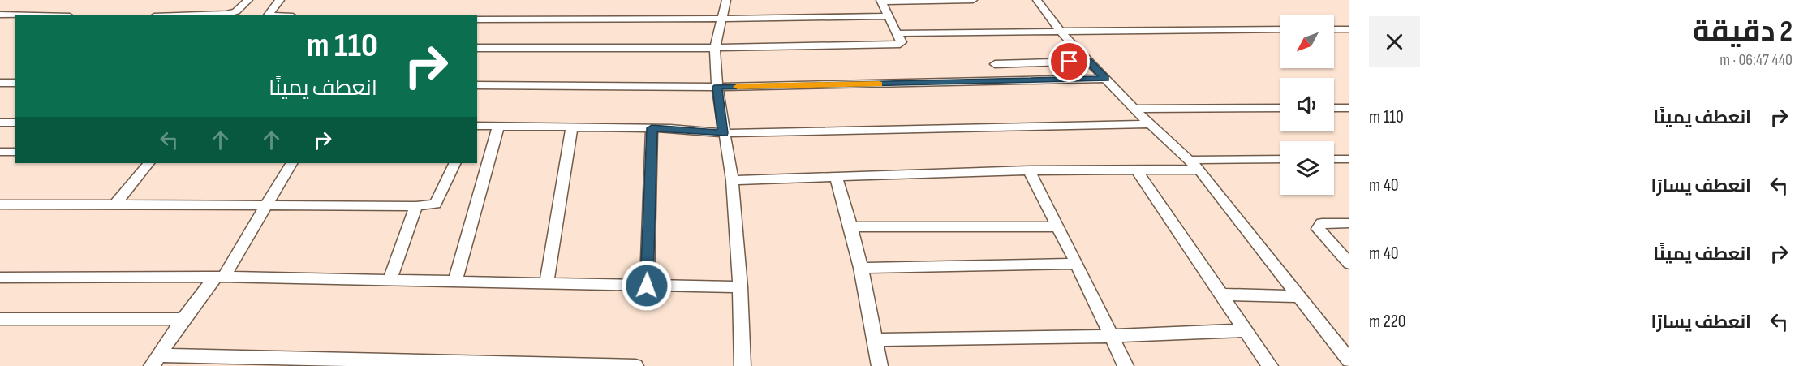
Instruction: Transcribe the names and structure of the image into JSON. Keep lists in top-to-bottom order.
{
  "north": "bottom left",
  "page": {
    "heading": ["2 دقيقة", "440 m · 06:47"],
    "turn": ["110 m", "انعطف يمينًا"],
    "list": [
      {
        "name": "انعطف يمينًا",
        "value": "110 m"
      },
      {
        "name": "انعطف يسارًا",
        "value": "40 m"
      },
      {
        "name": "انعطف يمينًا",
        "value": "40 m"
      },
      {
        "name": "انعطف يسارًا",
        "value": "220 m"
      }
    ]
  }
}
